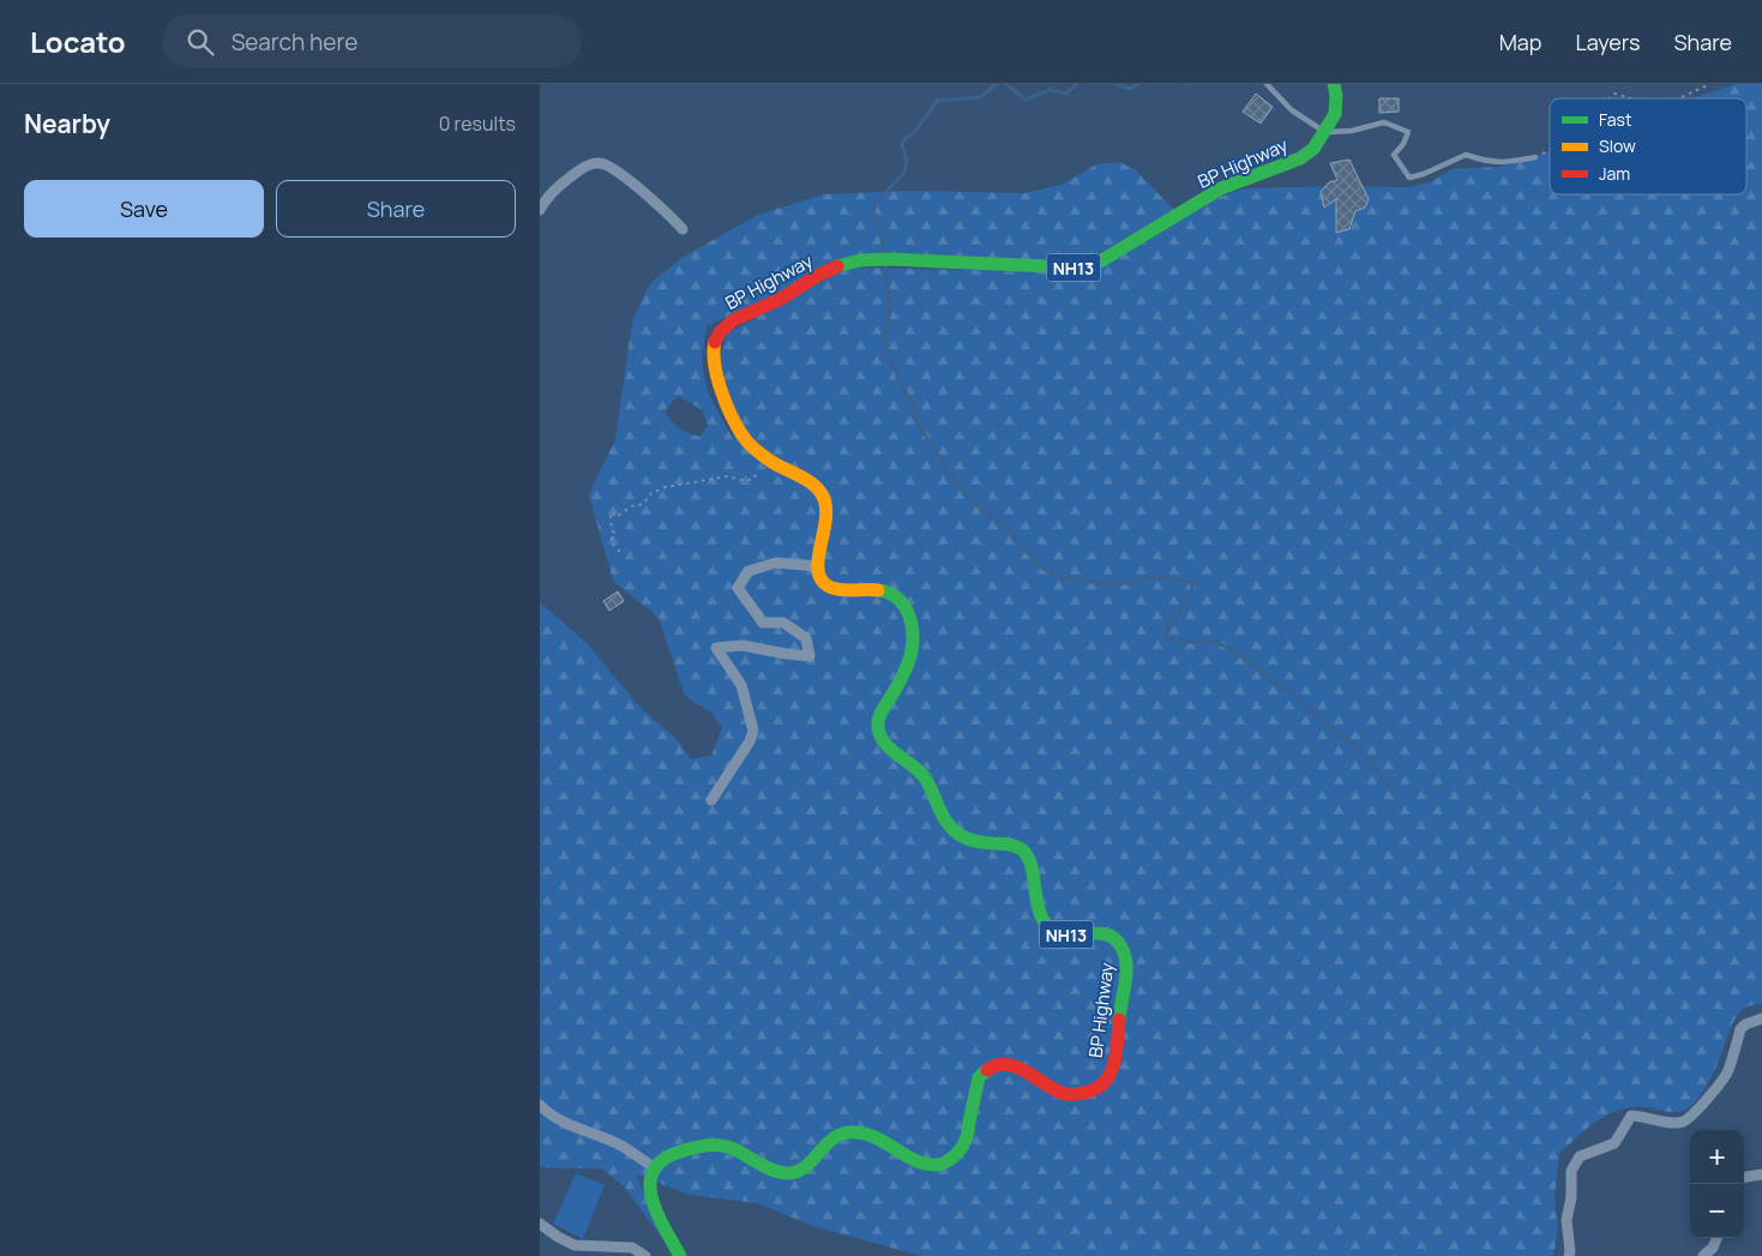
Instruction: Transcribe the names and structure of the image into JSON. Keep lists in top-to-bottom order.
{
  "streets": {
    "highway": ["BP Highway", "NH13"]
  },
  "legend": ["Fast", "Slow", "Jam"],
  "page": {
    "header": "Locato",
    "search": "Search here",
    "nav": ["Map", "Layers", "Share"],
    "heading": ["Nearby", "0 results"],
    "buttons": ["Save", "Share"],
    "map_buttons": ["+", "−"]
  }
}
